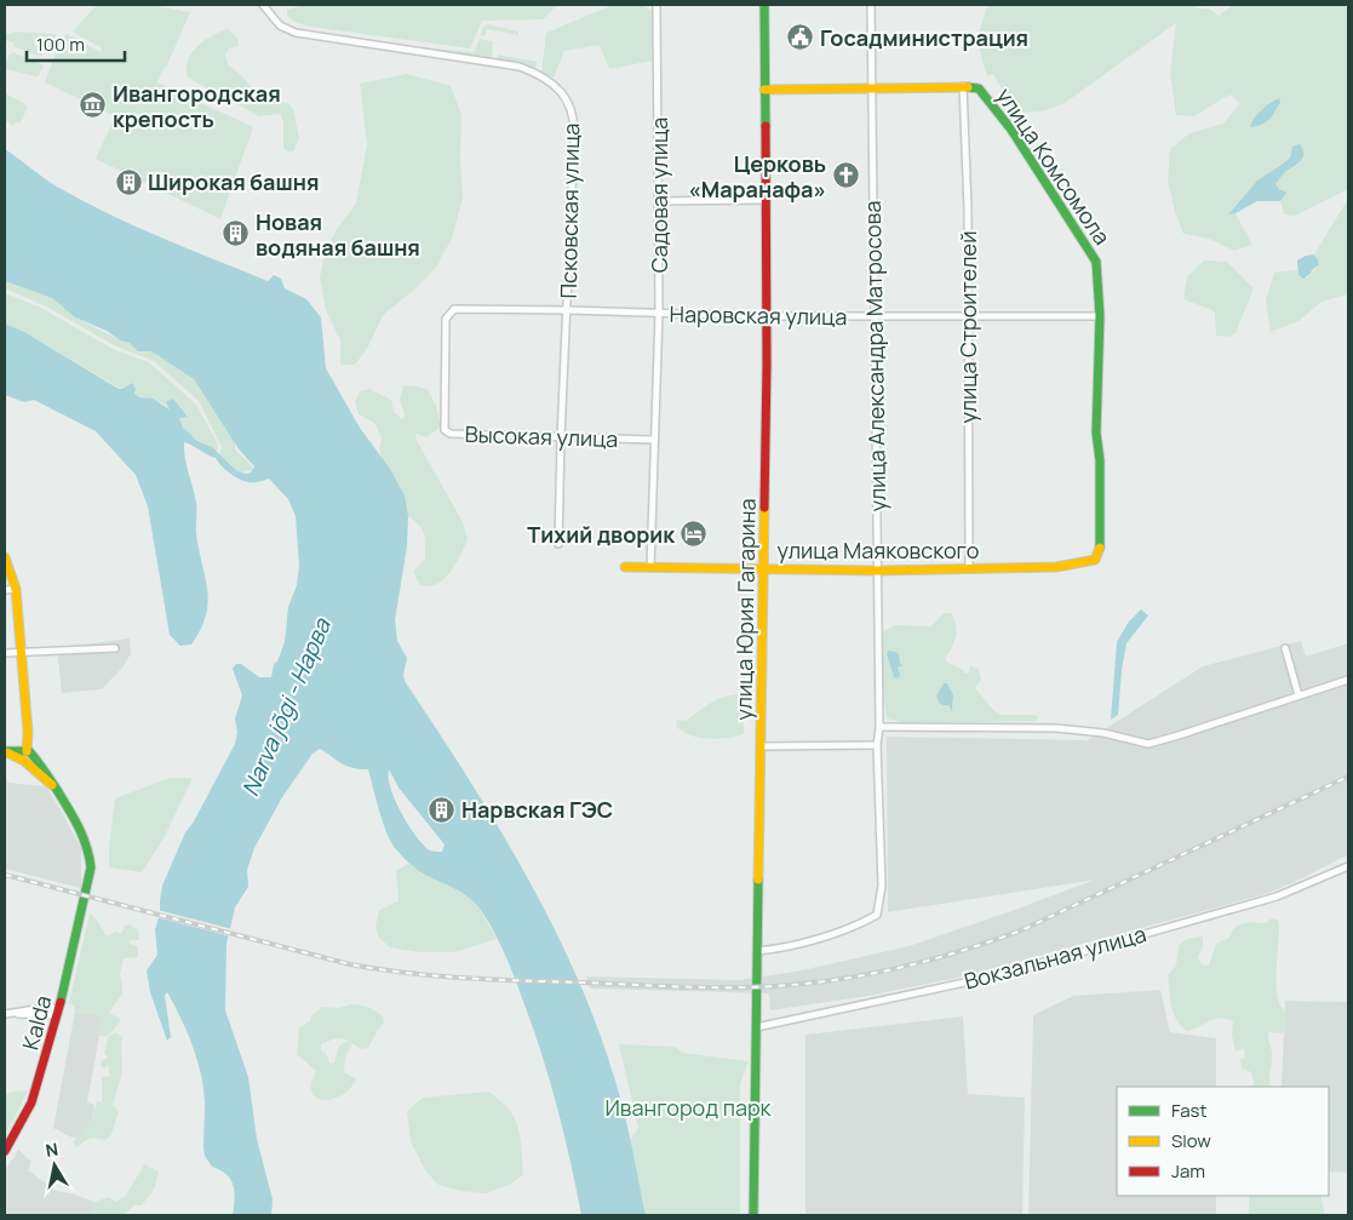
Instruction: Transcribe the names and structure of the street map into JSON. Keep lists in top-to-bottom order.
{
  "streets": {
    "street": [
      "улица Комсомола",
      "Садовая улица",
      "Псковская улица",
      "Наровская улица",
      "улица Строителей",
      "улица Александра Матросова",
      "Высокая улица",
      "улица Маяковского",
      "улица Юрия Гагарина",
      "Вокзальная улица",
      "Kalda"
    ]
  },
  "crossings": [
    ["улица Комсомола", "Наровская улица"],
    ["улица Комсомола", "улица Строителей"],
    ["улица Комсомола", "улица Маяковского"],
    ["Садовая улица", "Наровская улица"],
    ["Садовая улица", "Высокая улица"],
    ["Садовая улица", "улица Маяковского"],
    ["Псковская улица", "Наровская улица"],
    ["Псковская улица", "Высокая улица"],
    ["Наровская улица", "улица Строителей"],
    ["Наровская улица", "улица Александра Матросова"],
    ["Наровская улица", "Высокая улица"],
    ["Наровская улица", "улица Юрия Гагарина"],
    ["улица Строителей", "улица Маяковского"],
    ["улица Александра Матросова", "улица Маяковского"],
    ["улица Александра Матросова", "улица Юрия Гагарина"],
    ["улица Маяковского", "улица Юрия Гагарина"],
    ["улица Юрия Гагарина", "Вокзальная улица"]
  ],
  "water": ["Narva jõgi - Нарва"],
  "parks": ["Ивангород парк"],
  "places": {
    "public building": ["Госадминистрация"],
    "museum": ["Ивангородская крепость"],
    "church": ["Церковь «Маранафа»"],
    "building": ["Широкая башня", "Новая водяная башня", "Нарвская ГЭС"],
    "hotel": ["Тихий дворик"]
  },
  "legend": ["Fast", "Slow", "Jam"],
  "scale_bar": "100 m",
  "north": "top"
}
